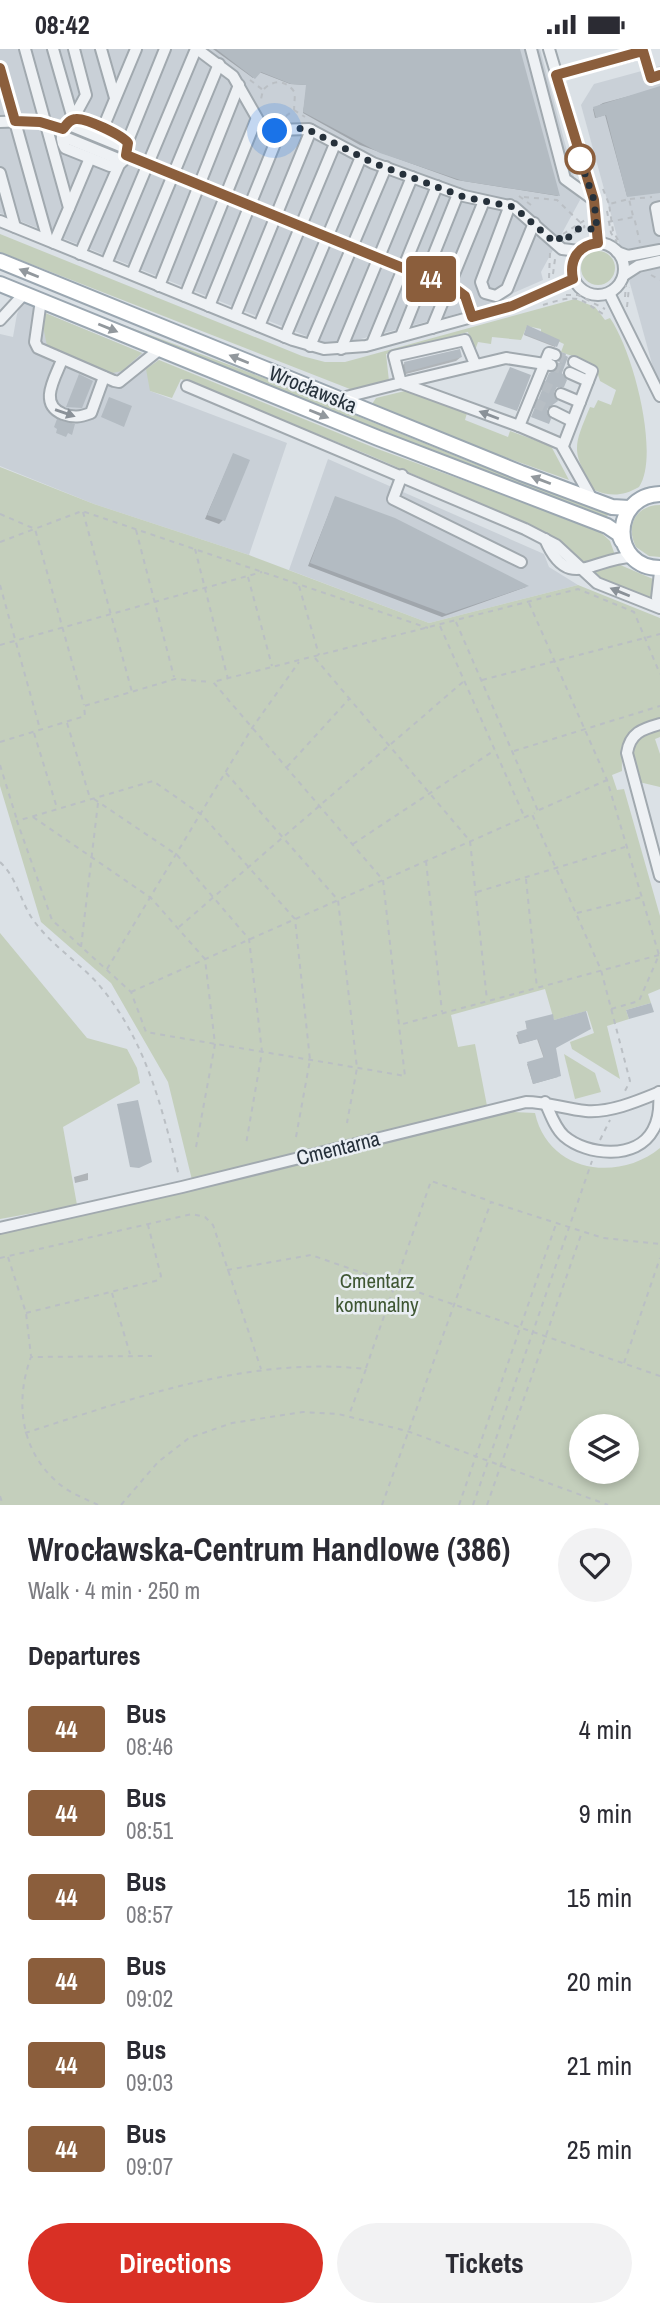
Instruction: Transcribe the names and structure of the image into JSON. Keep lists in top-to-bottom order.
{
  "streets": {
    "main road": ["Wrocławska"],
    "street": ["Cmentarna"]
  },
  "parks": ["Cmentarz komunalny"],
  "lines": ["bus line 44"],
  "page": {
    "status": "08:42",
    "on_map": "44",
    "heading": [
      ["Wrocławska-Centrum Handlowe (386)", "Walk · 4 min · 250 m"],
      "Departures"
    ],
    "list": [
      {
        "mark": "44",
        "name": "Bus",
        "note": "08:46",
        "value": "4 min"
      },
      {
        "mark": "44",
        "name": "Bus",
        "note": "08:51",
        "value": "9 min"
      },
      {
        "mark": "44",
        "name": "Bus",
        "note": "08:57",
        "value": "15 min"
      },
      {
        "mark": "44",
        "name": "Bus",
        "note": "09:02",
        "value": "20 min"
      },
      {
        "mark": "44",
        "name": "Bus",
        "note": "09:03",
        "value": "21 min"
      },
      {
        "mark": "44",
        "name": "Bus",
        "note": "09:07",
        "value": "25 min"
      }
    ],
    "buttons": ["Directions", "Tickets"]
  }
}
